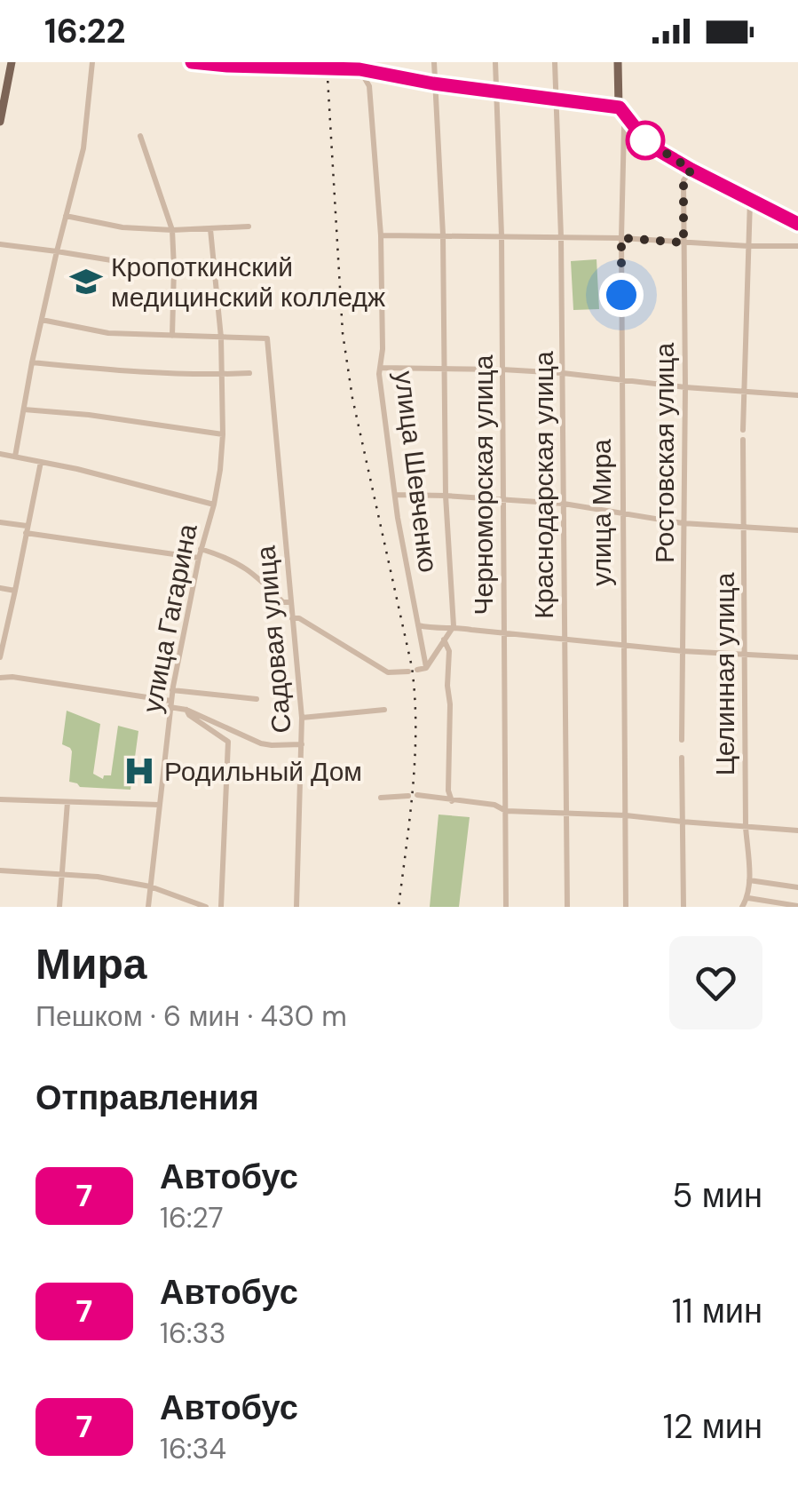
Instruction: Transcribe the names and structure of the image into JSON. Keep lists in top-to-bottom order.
{
  "streets": {
    "street": [
      "Ростовская улица",
      "улица Шевченко",
      "Черноморская улица",
      "Краснодарская улица",
      "улица Мира",
      "улица Гагарина",
      "Садовая улица",
      "Целинная улица"
    ]
  },
  "crossings": [
    ["улица Гагарина", "Садовая улица"]
  ],
  "places": {
    "school or university": ["Кропоткинский медицинский колледж"],
    "hospital": ["Родильный Дом"]
  },
  "lines": ["bus line 7"],
  "page": {
    "status": "16:22",
    "heading": [
      ["Мира", "Пешком · 6 мин · 430 m"],
      "Отправления"
    ],
    "list": [
      {
        "mark": "7",
        "name": "Автобус",
        "note": "16:27",
        "value": "5 мин"
      },
      {
        "mark": "7",
        "name": "Автобус",
        "note": "16:33",
        "value": "11 мин"
      },
      {
        "mark": "7",
        "name": "Автобус",
        "note": "16:34",
        "value": "12 мин"
      }
    ]
  }
}
